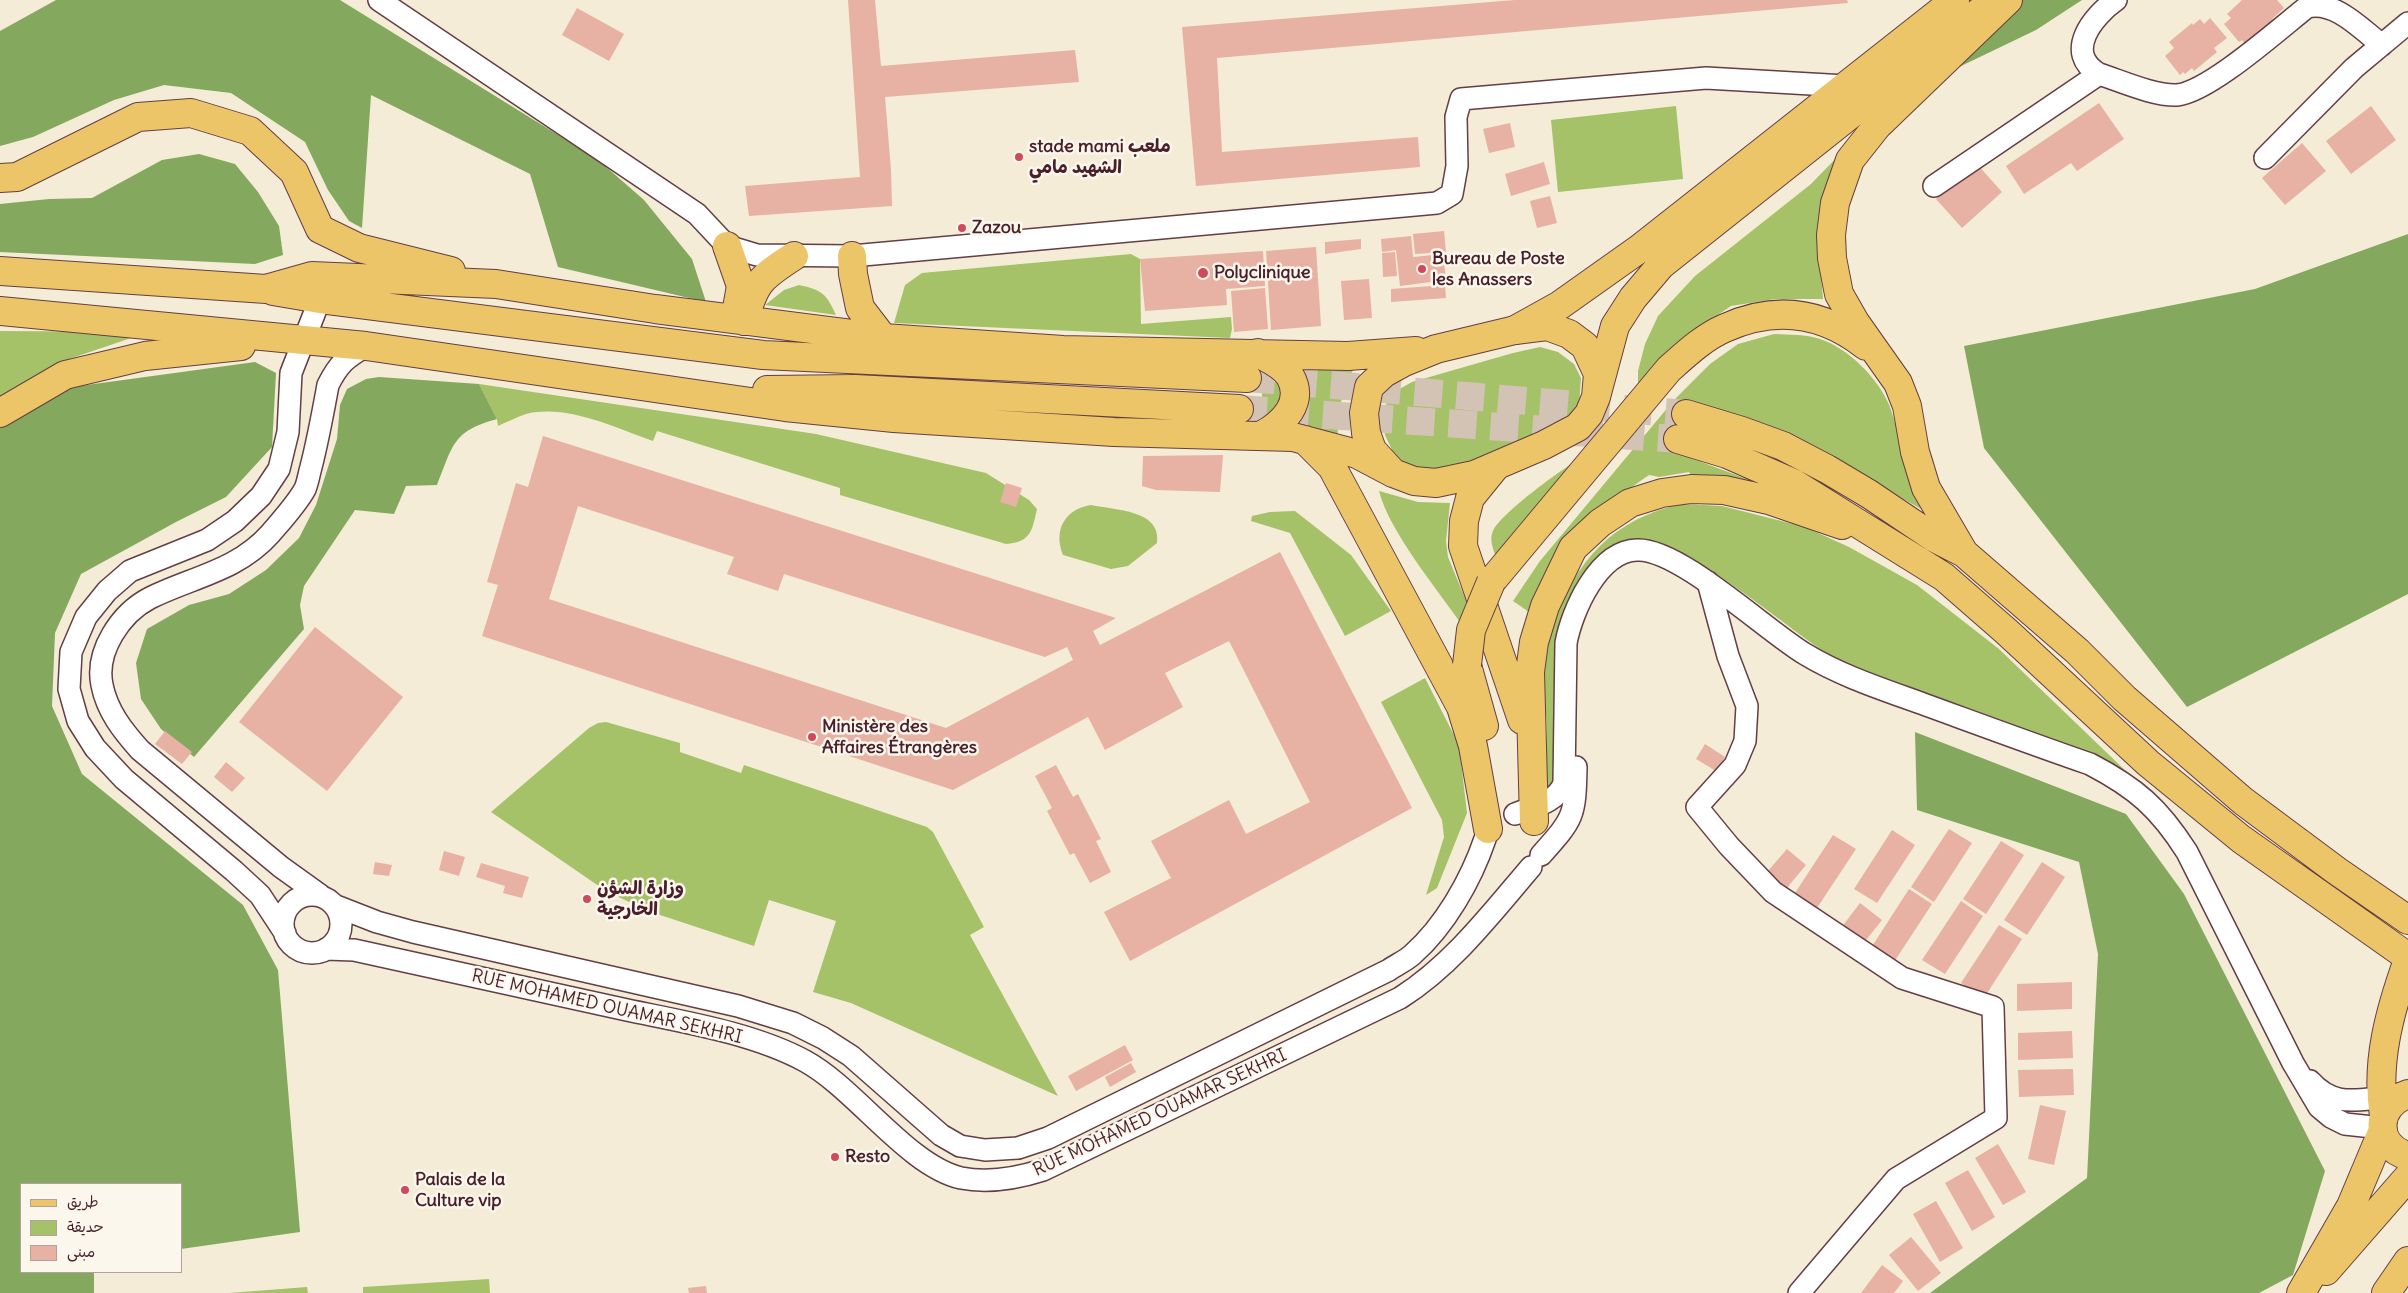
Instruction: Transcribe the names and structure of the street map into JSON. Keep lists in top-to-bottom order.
{
  "streets": {
    "street": ["RUE MOHAMED OUAMAR SEKHRI"]
  },
  "places": [
    "stade mami ملعب الشهيد مامي",
    "Zazou",
    "Bureau de Poste les Anassers",
    "Polyclinique",
    "Ministère des Affaires Étrangères",
    "وزارة الشؤن الخارجية",
    "Resto",
    "Palais de la Culture vip"
  ],
  "legend": ["طريق", "حديقة", "مبنى"]
}
